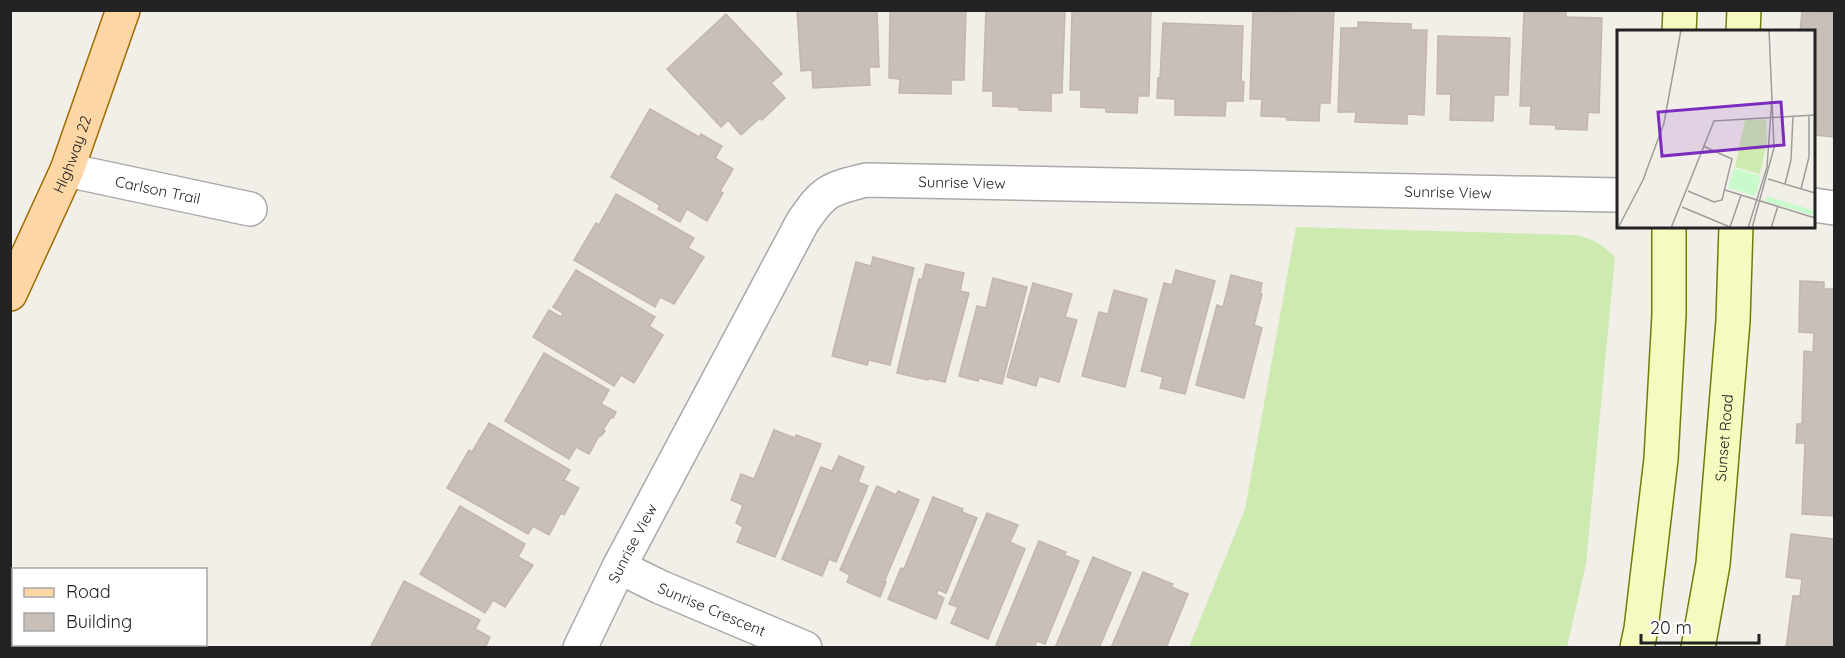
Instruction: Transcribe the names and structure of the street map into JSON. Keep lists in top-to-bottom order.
{
  "streets": {
    "main road": ["Highway 22"],
    "street": [
      "Sunrise View",
      "Carlson Trail",
      "Sunset Road",
      "Sunrise Crescent"
    ]
  },
  "crossings": [
    ["Highway 22", "Carlson Trail"],
    ["Sunrise View", "Sunrise Crescent"]
  ],
  "legend": ["Road", "Building"],
  "scale_bar": "20 m"
}
